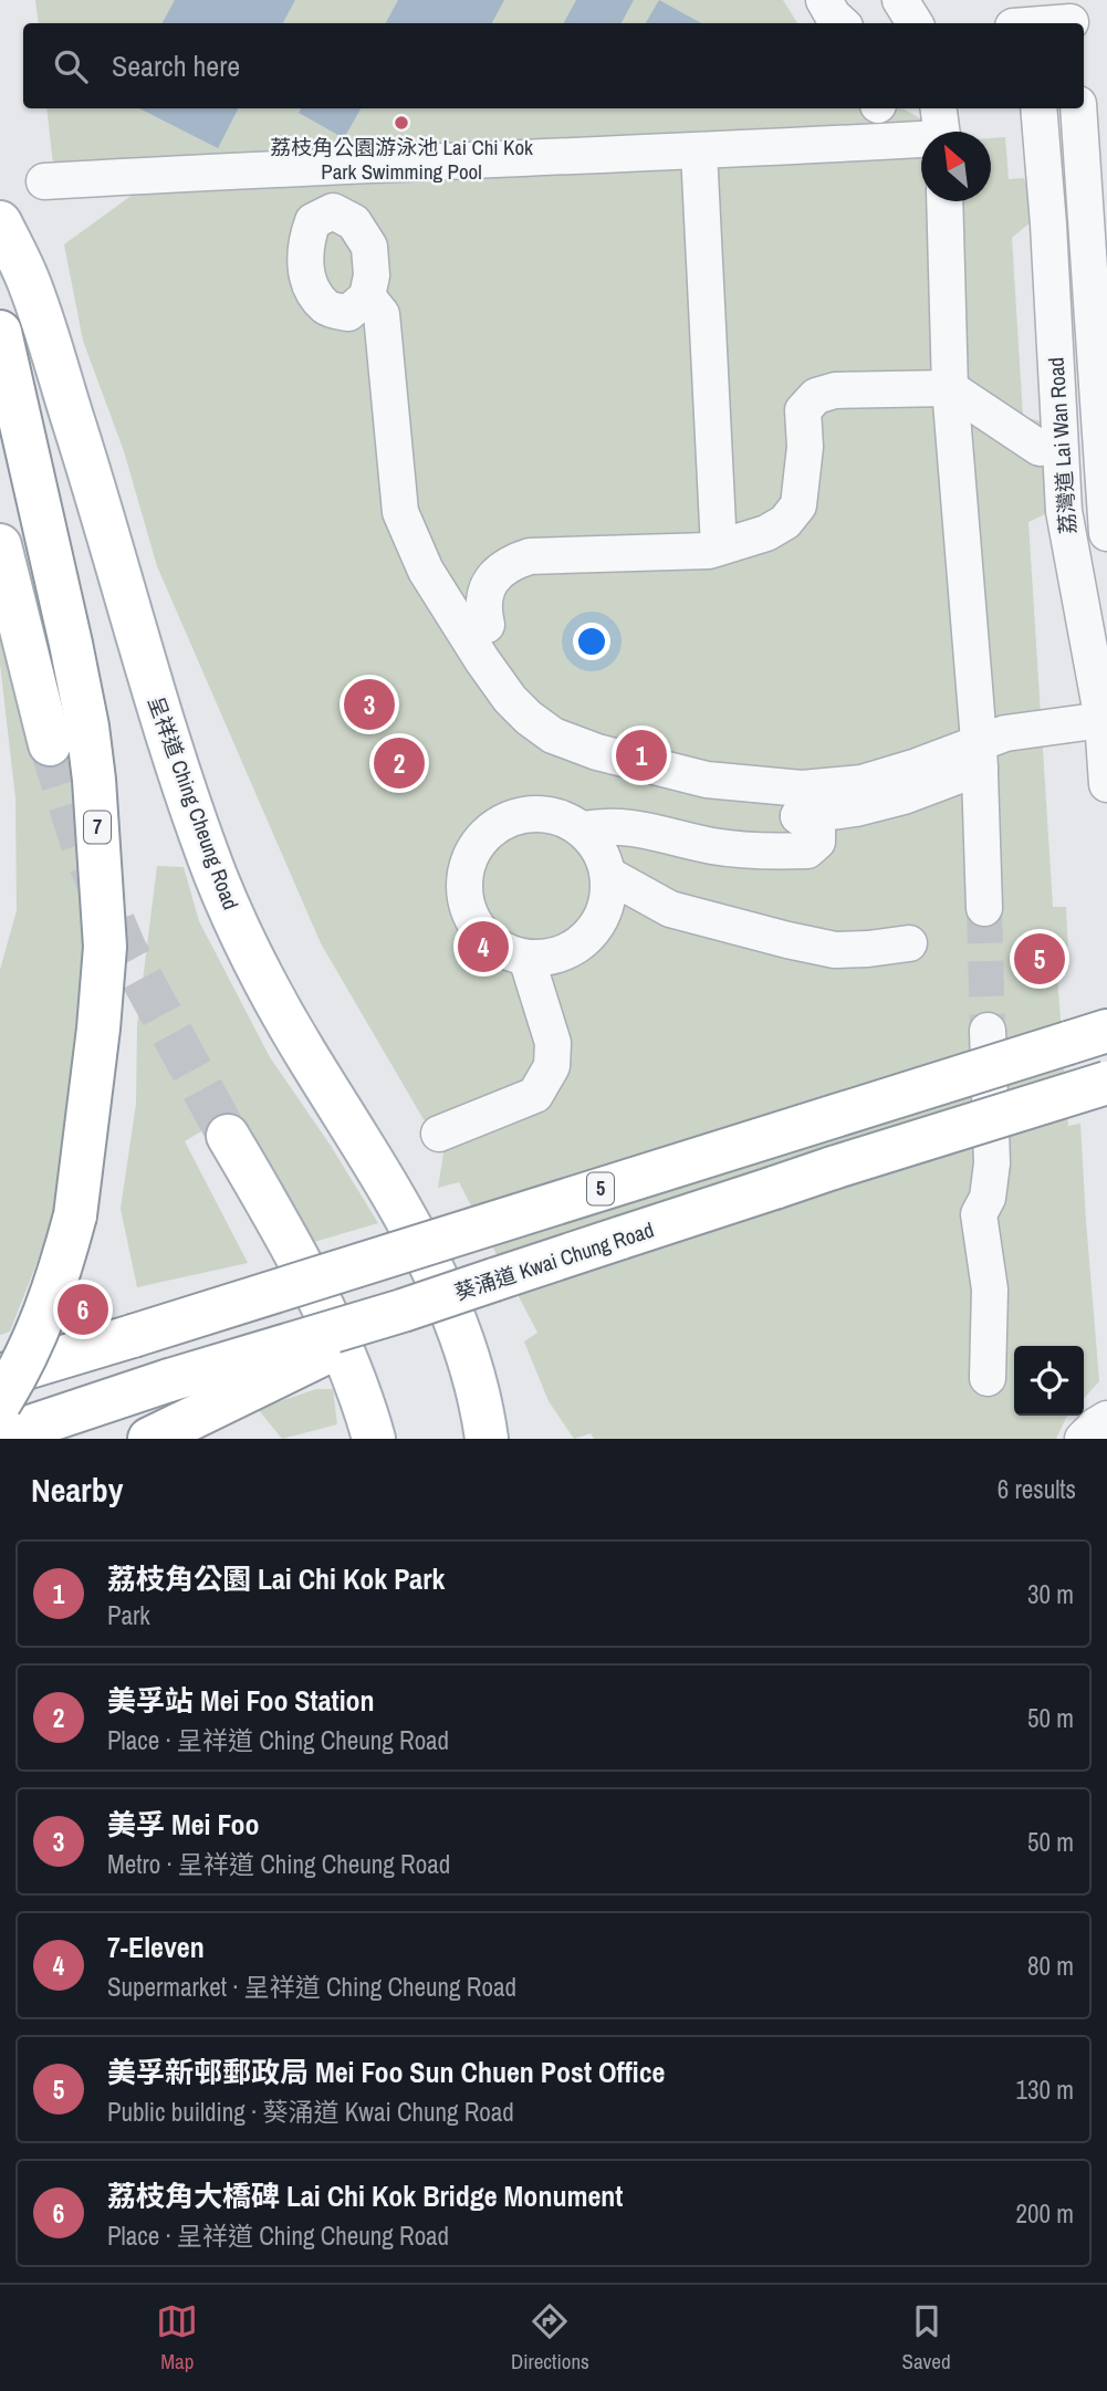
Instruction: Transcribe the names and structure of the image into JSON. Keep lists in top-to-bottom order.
{
  "streets": {
    "main road": [
      "呈祥道 Ching Cheung Road",
      "7",
      "5",
      "葵涌道 Kwai Chung Road"
    ],
    "street": ["荔灣道 Lai Wan Road"]
  },
  "places": ["荔枝角公園游泳池 Lai Chi Kok Park Swimming Pool"],
  "north": "top left",
  "page": {
    "search": "Search here",
    "pins": [
      "3",
      "1",
      "2",
      "4",
      "5",
      "6"
    ],
    "heading": ["Nearby", "6 results"],
    "list": [
      {
        "mark": "1",
        "name": "荔枝角公園 Lai Chi Kok Park",
        "note": "Park",
        "value": "30 m"
      },
      {
        "mark": "2",
        "name": "美孚站 Mei Foo Station",
        "note": "Place · 呈祥道 Ching Cheung Road",
        "value": "50 m"
      },
      {
        "mark": "3",
        "name": "美孚 Mei Foo",
        "note": "Metro · 呈祥道 Ching Cheung Road",
        "value": "50 m"
      },
      {
        "mark": "4",
        "name": "7-Eleven",
        "note": "Supermarket · 呈祥道 Ching Cheung Road",
        "value": "80 m"
      },
      {
        "mark": "5",
        "name": "美孚新邨郵政局 Mei Foo Sun Chuen Post Office",
        "note": "Public building · 葵涌道 Kwai Chung Road",
        "value": "130 m"
      },
      {
        "mark": "6",
        "name": "荔枝角大橋碑 Lai Chi Kok Bridge Monument",
        "note": "Place · 呈祥道 Ching Cheung Road",
        "value": "200 m"
      }
    ],
    "nav": ["Map", "Directions", "Saved"]
  }
}
